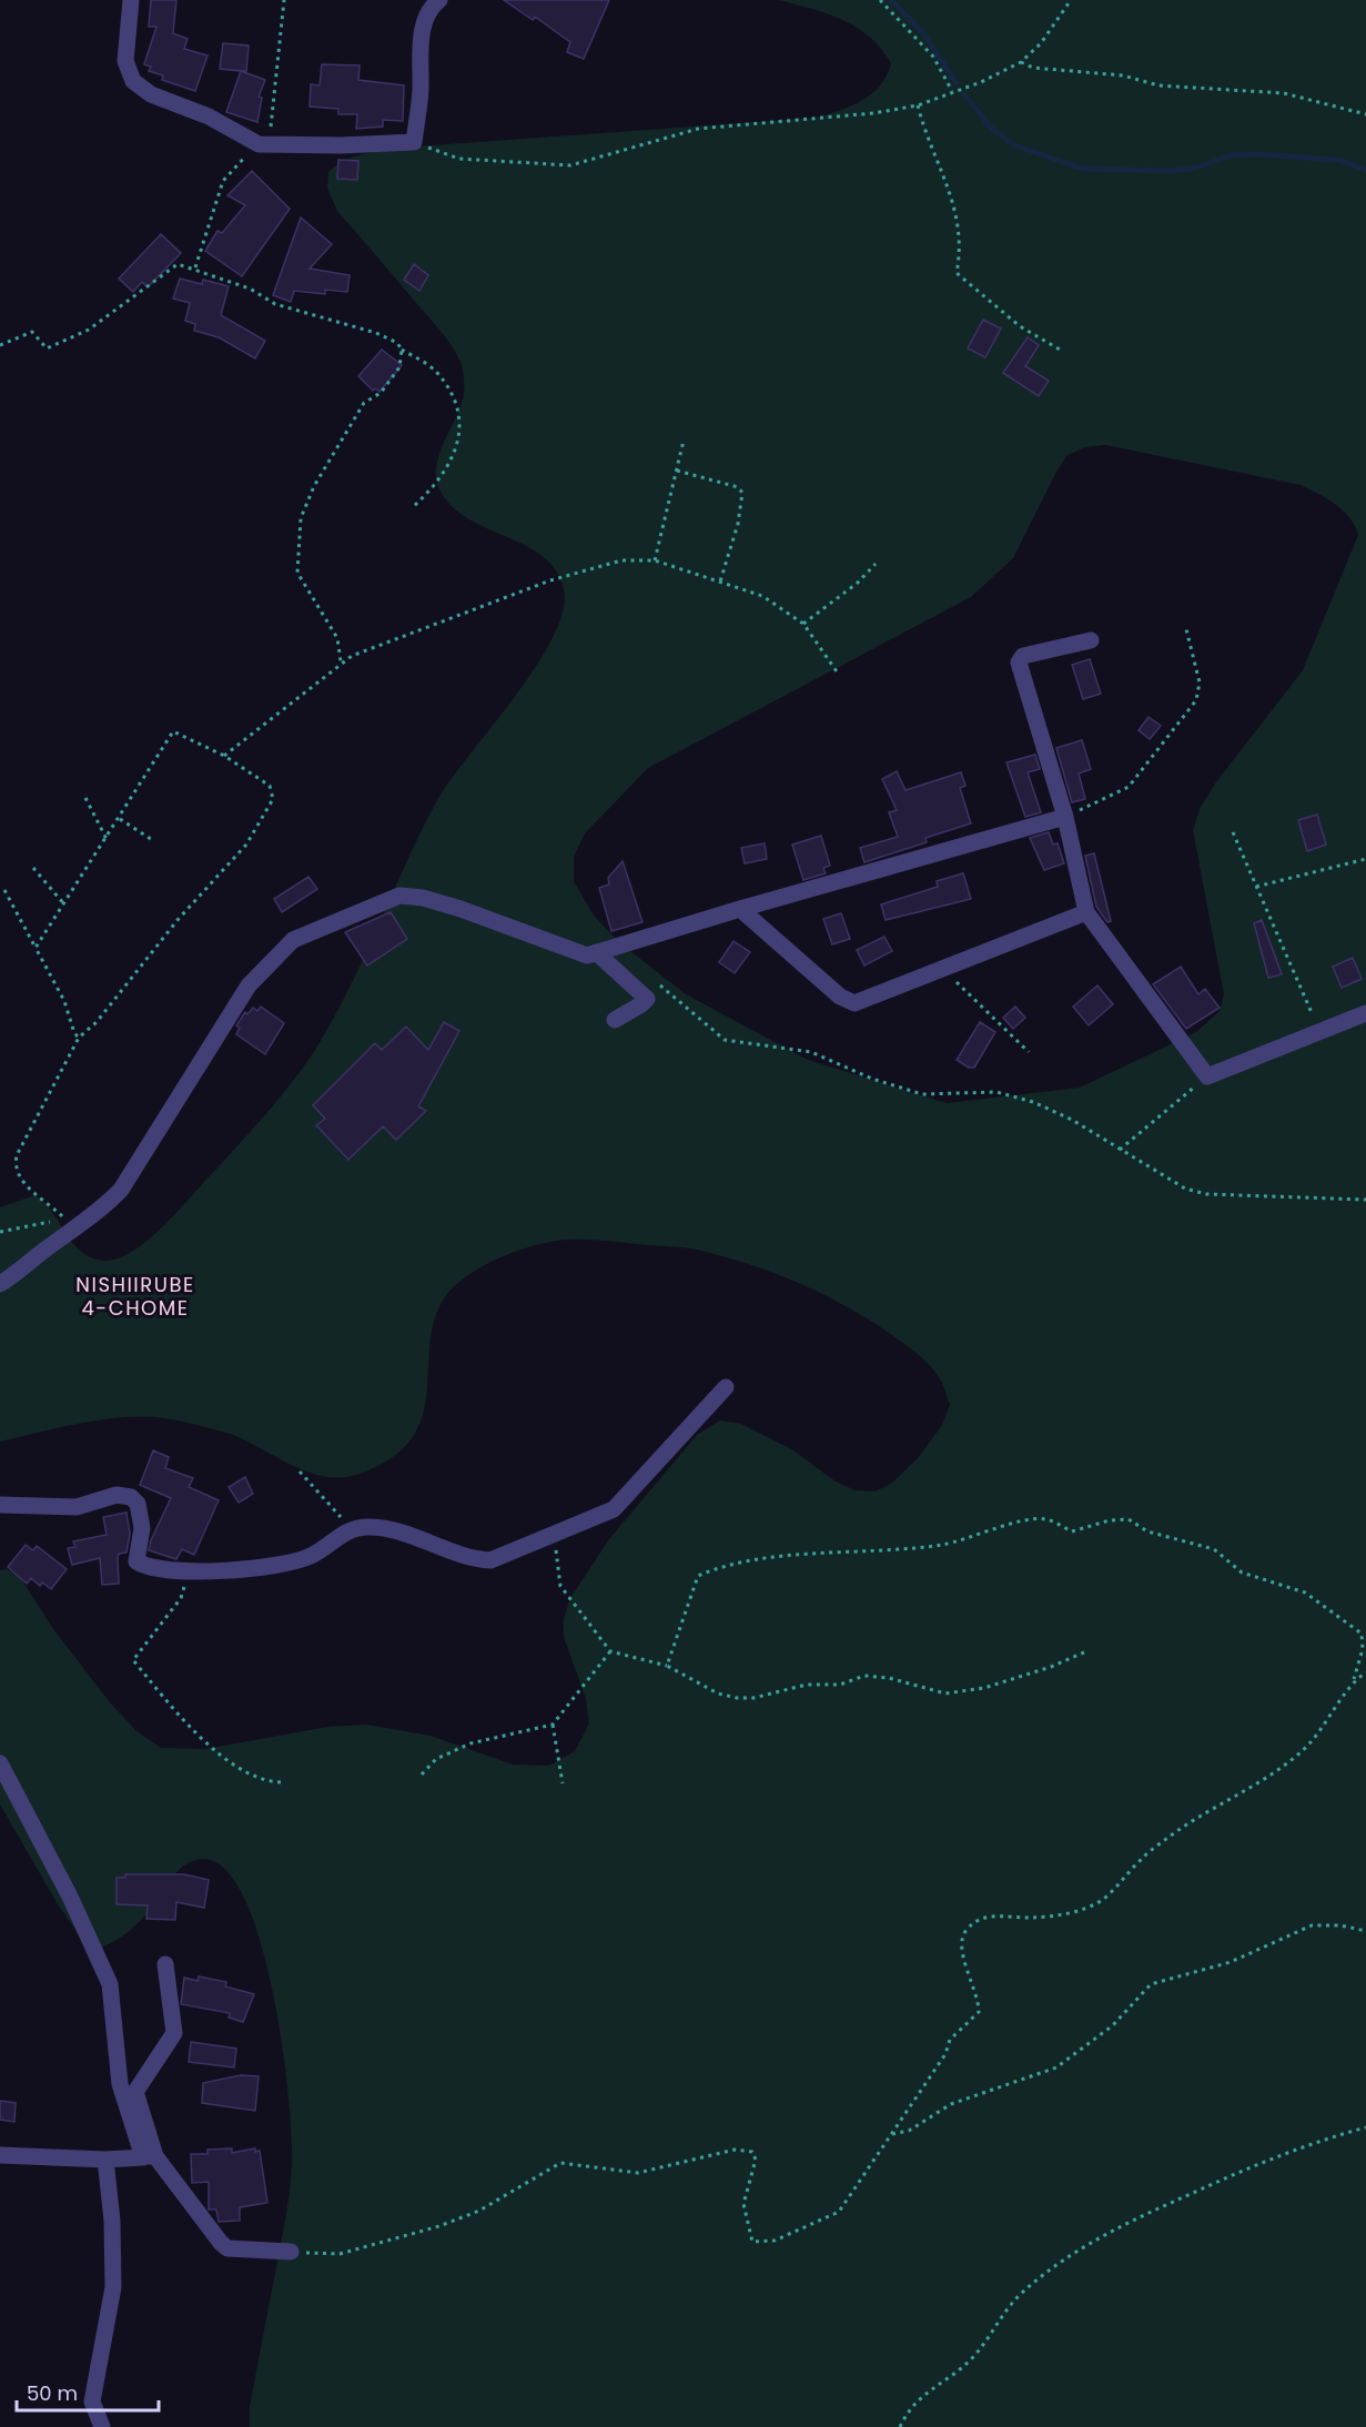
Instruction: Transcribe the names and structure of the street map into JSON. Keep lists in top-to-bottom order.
{
  "districts": ["NISHIIRUBE 4-CHOME"],
  "scale_bar": "50 m"
}
